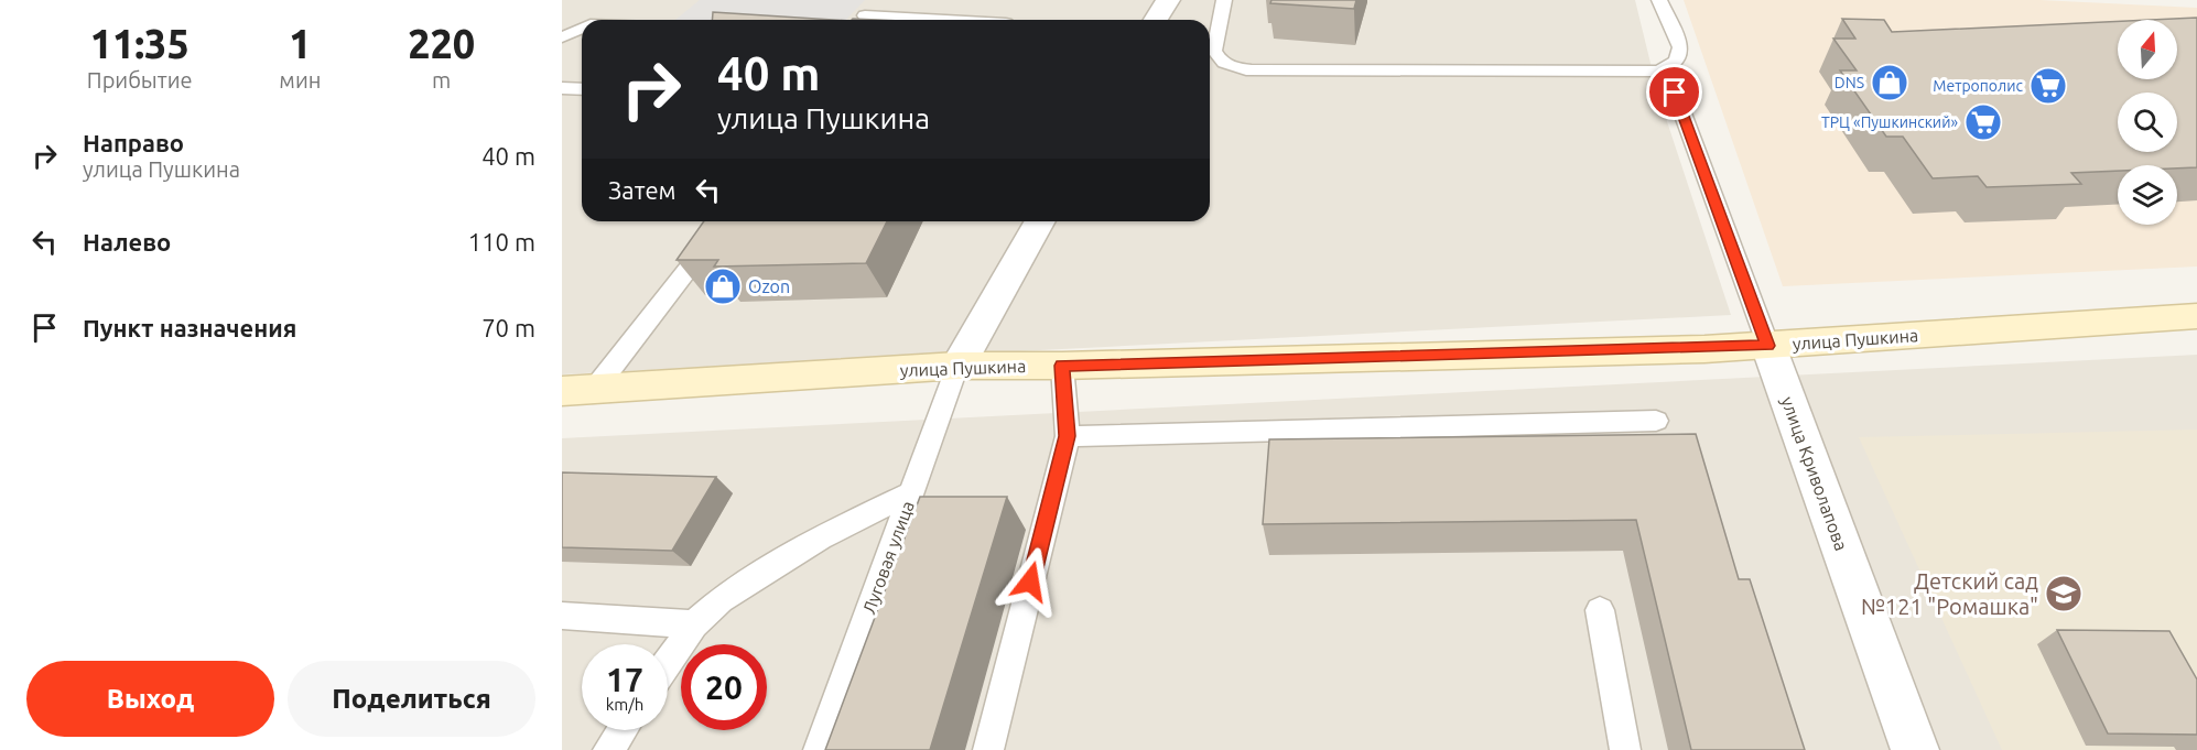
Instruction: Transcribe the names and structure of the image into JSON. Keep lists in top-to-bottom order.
{
  "streets": {
    "main road": ["улица Пушкина"],
    "street": ["улица Криволапова"],
    "lane": ["Луговая улица"]
  },
  "crossings": [
    ["улица Пушкина", "улица Криволапова"],
    ["улица Пушкина", "Луговая улица"]
  ],
  "places": {
    "shop": ["DNS", "Ozon"],
    "supermarket": ["Метрополис", "ТРЦ «Пушкинский»"],
    "school or university": ["Детский сад №121 \"Ромашка\""]
  },
  "north": "top",
  "page": {
    "eta": [
      "11:35",
      "Прибытие",
      "1",
      "мин",
      "220",
      "m"
    ],
    "turn": ["40 m", "улица Пушкина"],
    "list": [
      {
        "name": "Направо",
        "note": "улица Пушкина",
        "value": "40 m"
      },
      {
        "name": "Налево",
        "value": "110 m"
      },
      {
        "name": "Пункт назначения",
        "value": "70 m"
      }
    ],
    "then": "Затем",
    "speed": "17 km/h",
    "limit": "20",
    "buttons": ["Выход", "Поделиться"]
  }
}
